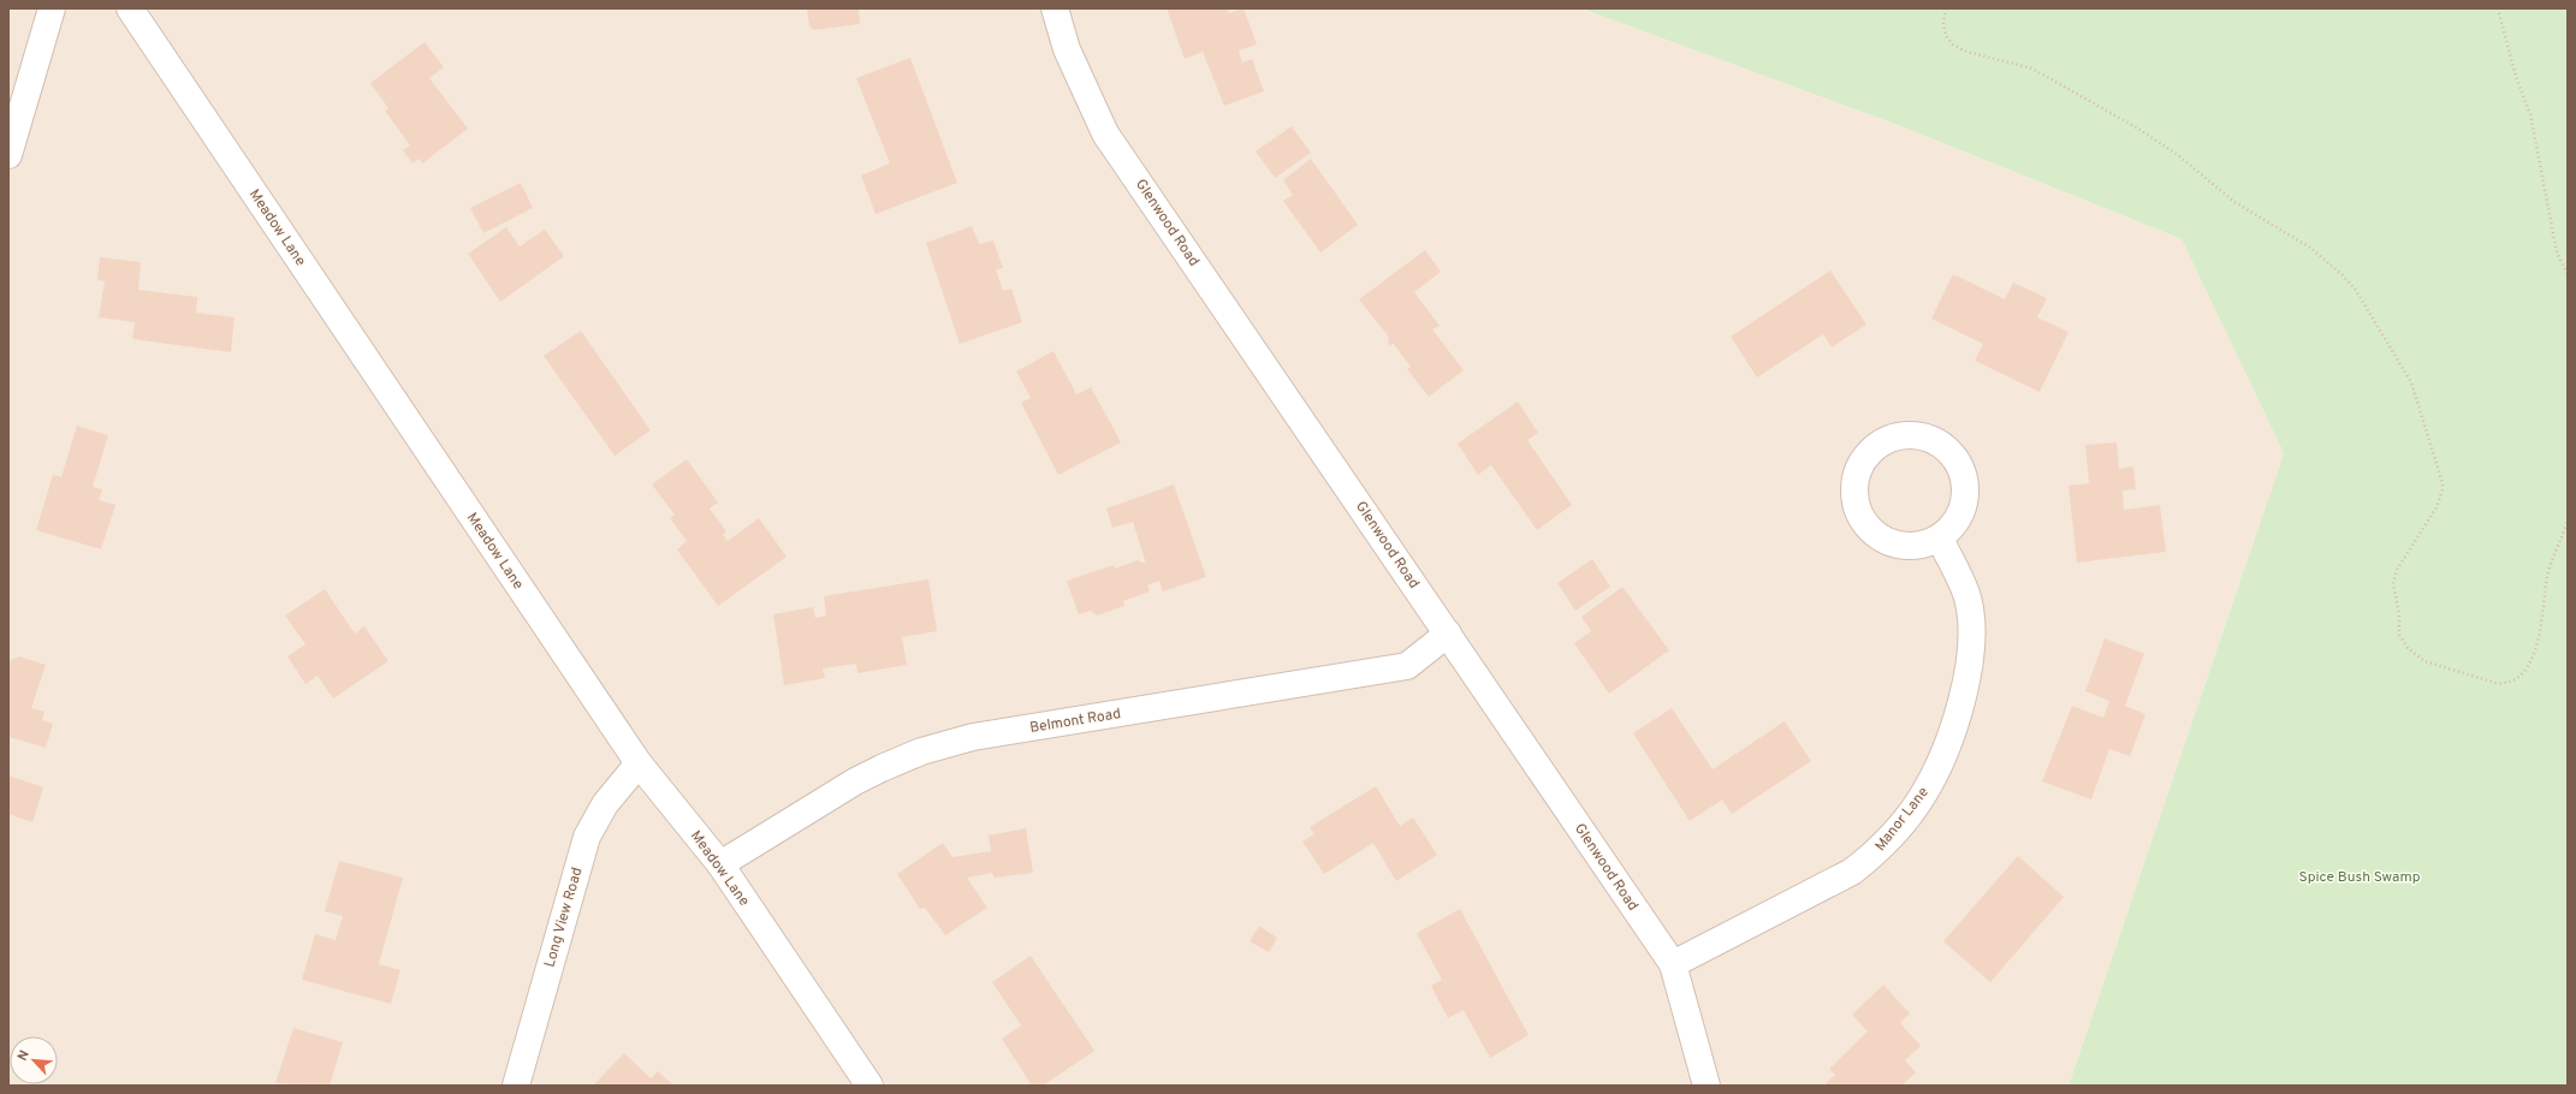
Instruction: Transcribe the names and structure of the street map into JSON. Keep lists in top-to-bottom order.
{
  "streets": {
    "street": [
      "Glenwood Road",
      "Meadow Lane",
      "Belmont Road",
      "Manor Lane",
      "Long View Road"
    ]
  },
  "crossings": [
    ["Glenwood Road", "Belmont Road"],
    ["Glenwood Road", "Manor Lane"],
    ["Meadow Lane", "Belmont Road"],
    ["Meadow Lane", "Long View Road"]
  ],
  "parks": ["Spice Bush Swamp"],
  "north": "top left"
}
